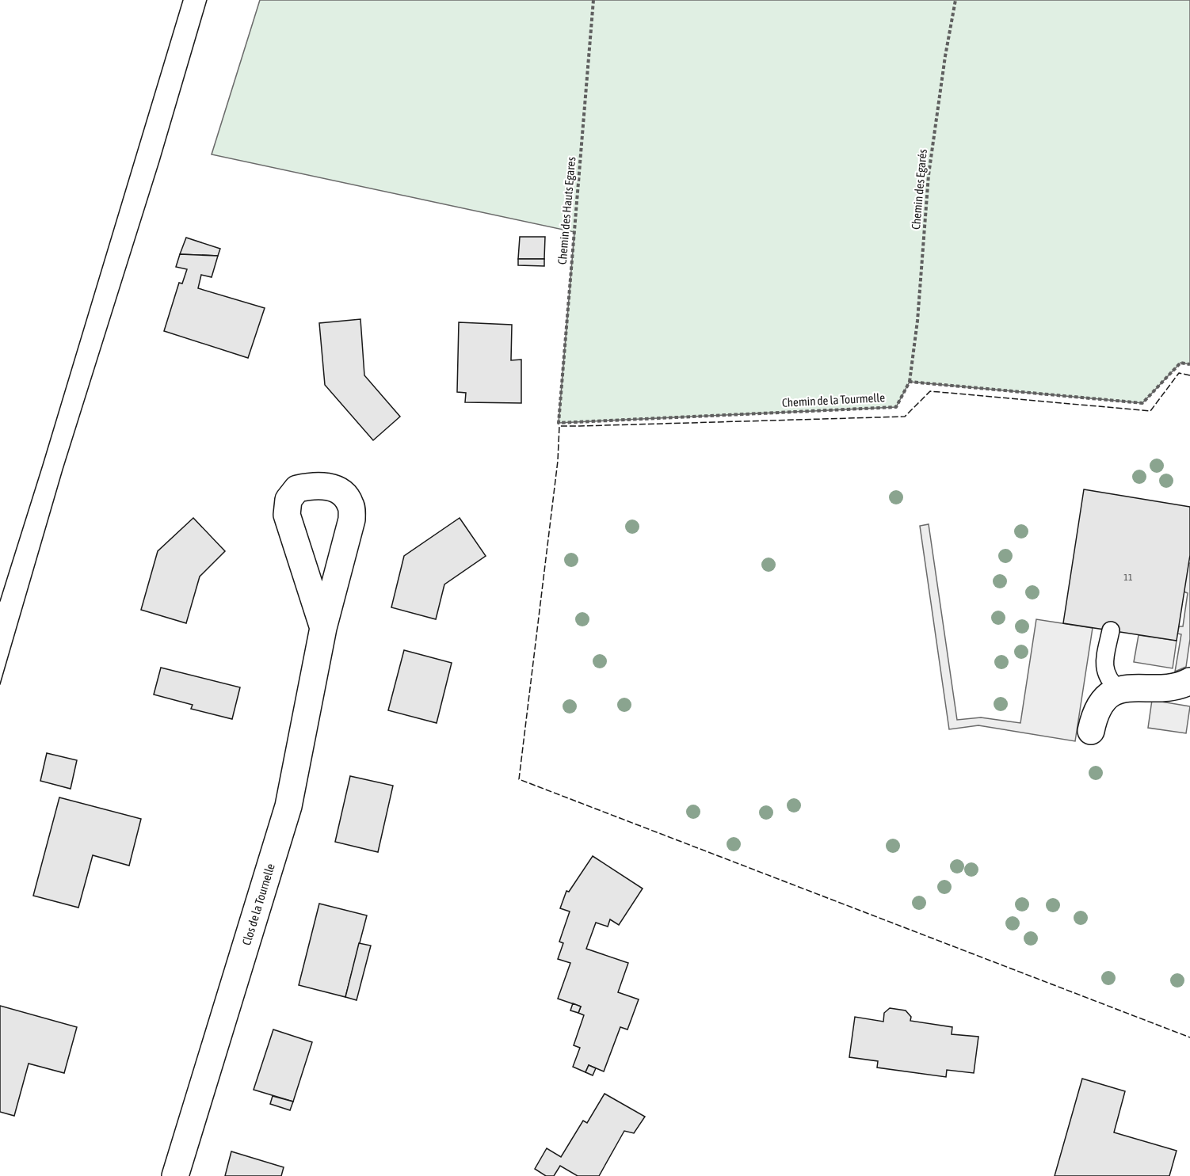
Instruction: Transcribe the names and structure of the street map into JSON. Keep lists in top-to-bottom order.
{
  "streets": {
    "street": ["Clos de la Tournelle"],
    "path": ["Chemin des Egarés", "Chemin des Hauts Egares", "Chemin de la Tourmelle"]
  },
  "crossings": [
    ["Chemin des Egarés", "Chemin de la Tourmelle"],
    ["Chemin des Hauts Egares", "Chemin de la Tourmelle"]
  ],
  "house_numbers": ["11"]
}
